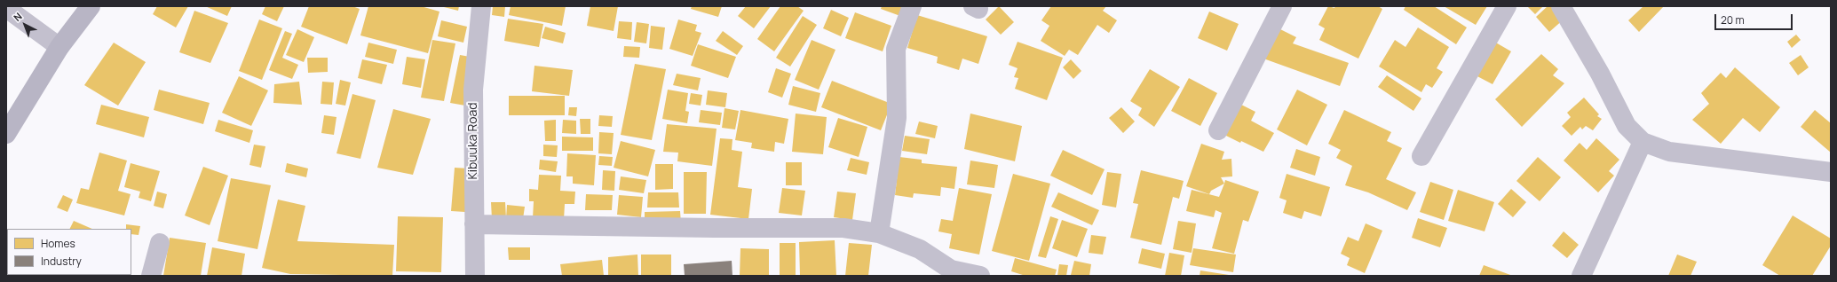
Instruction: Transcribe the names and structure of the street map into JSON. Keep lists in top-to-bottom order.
{
  "streets": {
    "street": ["Kibuuka Road"]
  },
  "legend": ["Homes", "Industry"],
  "scale_bar": "20 m",
  "north": "top left"
}
